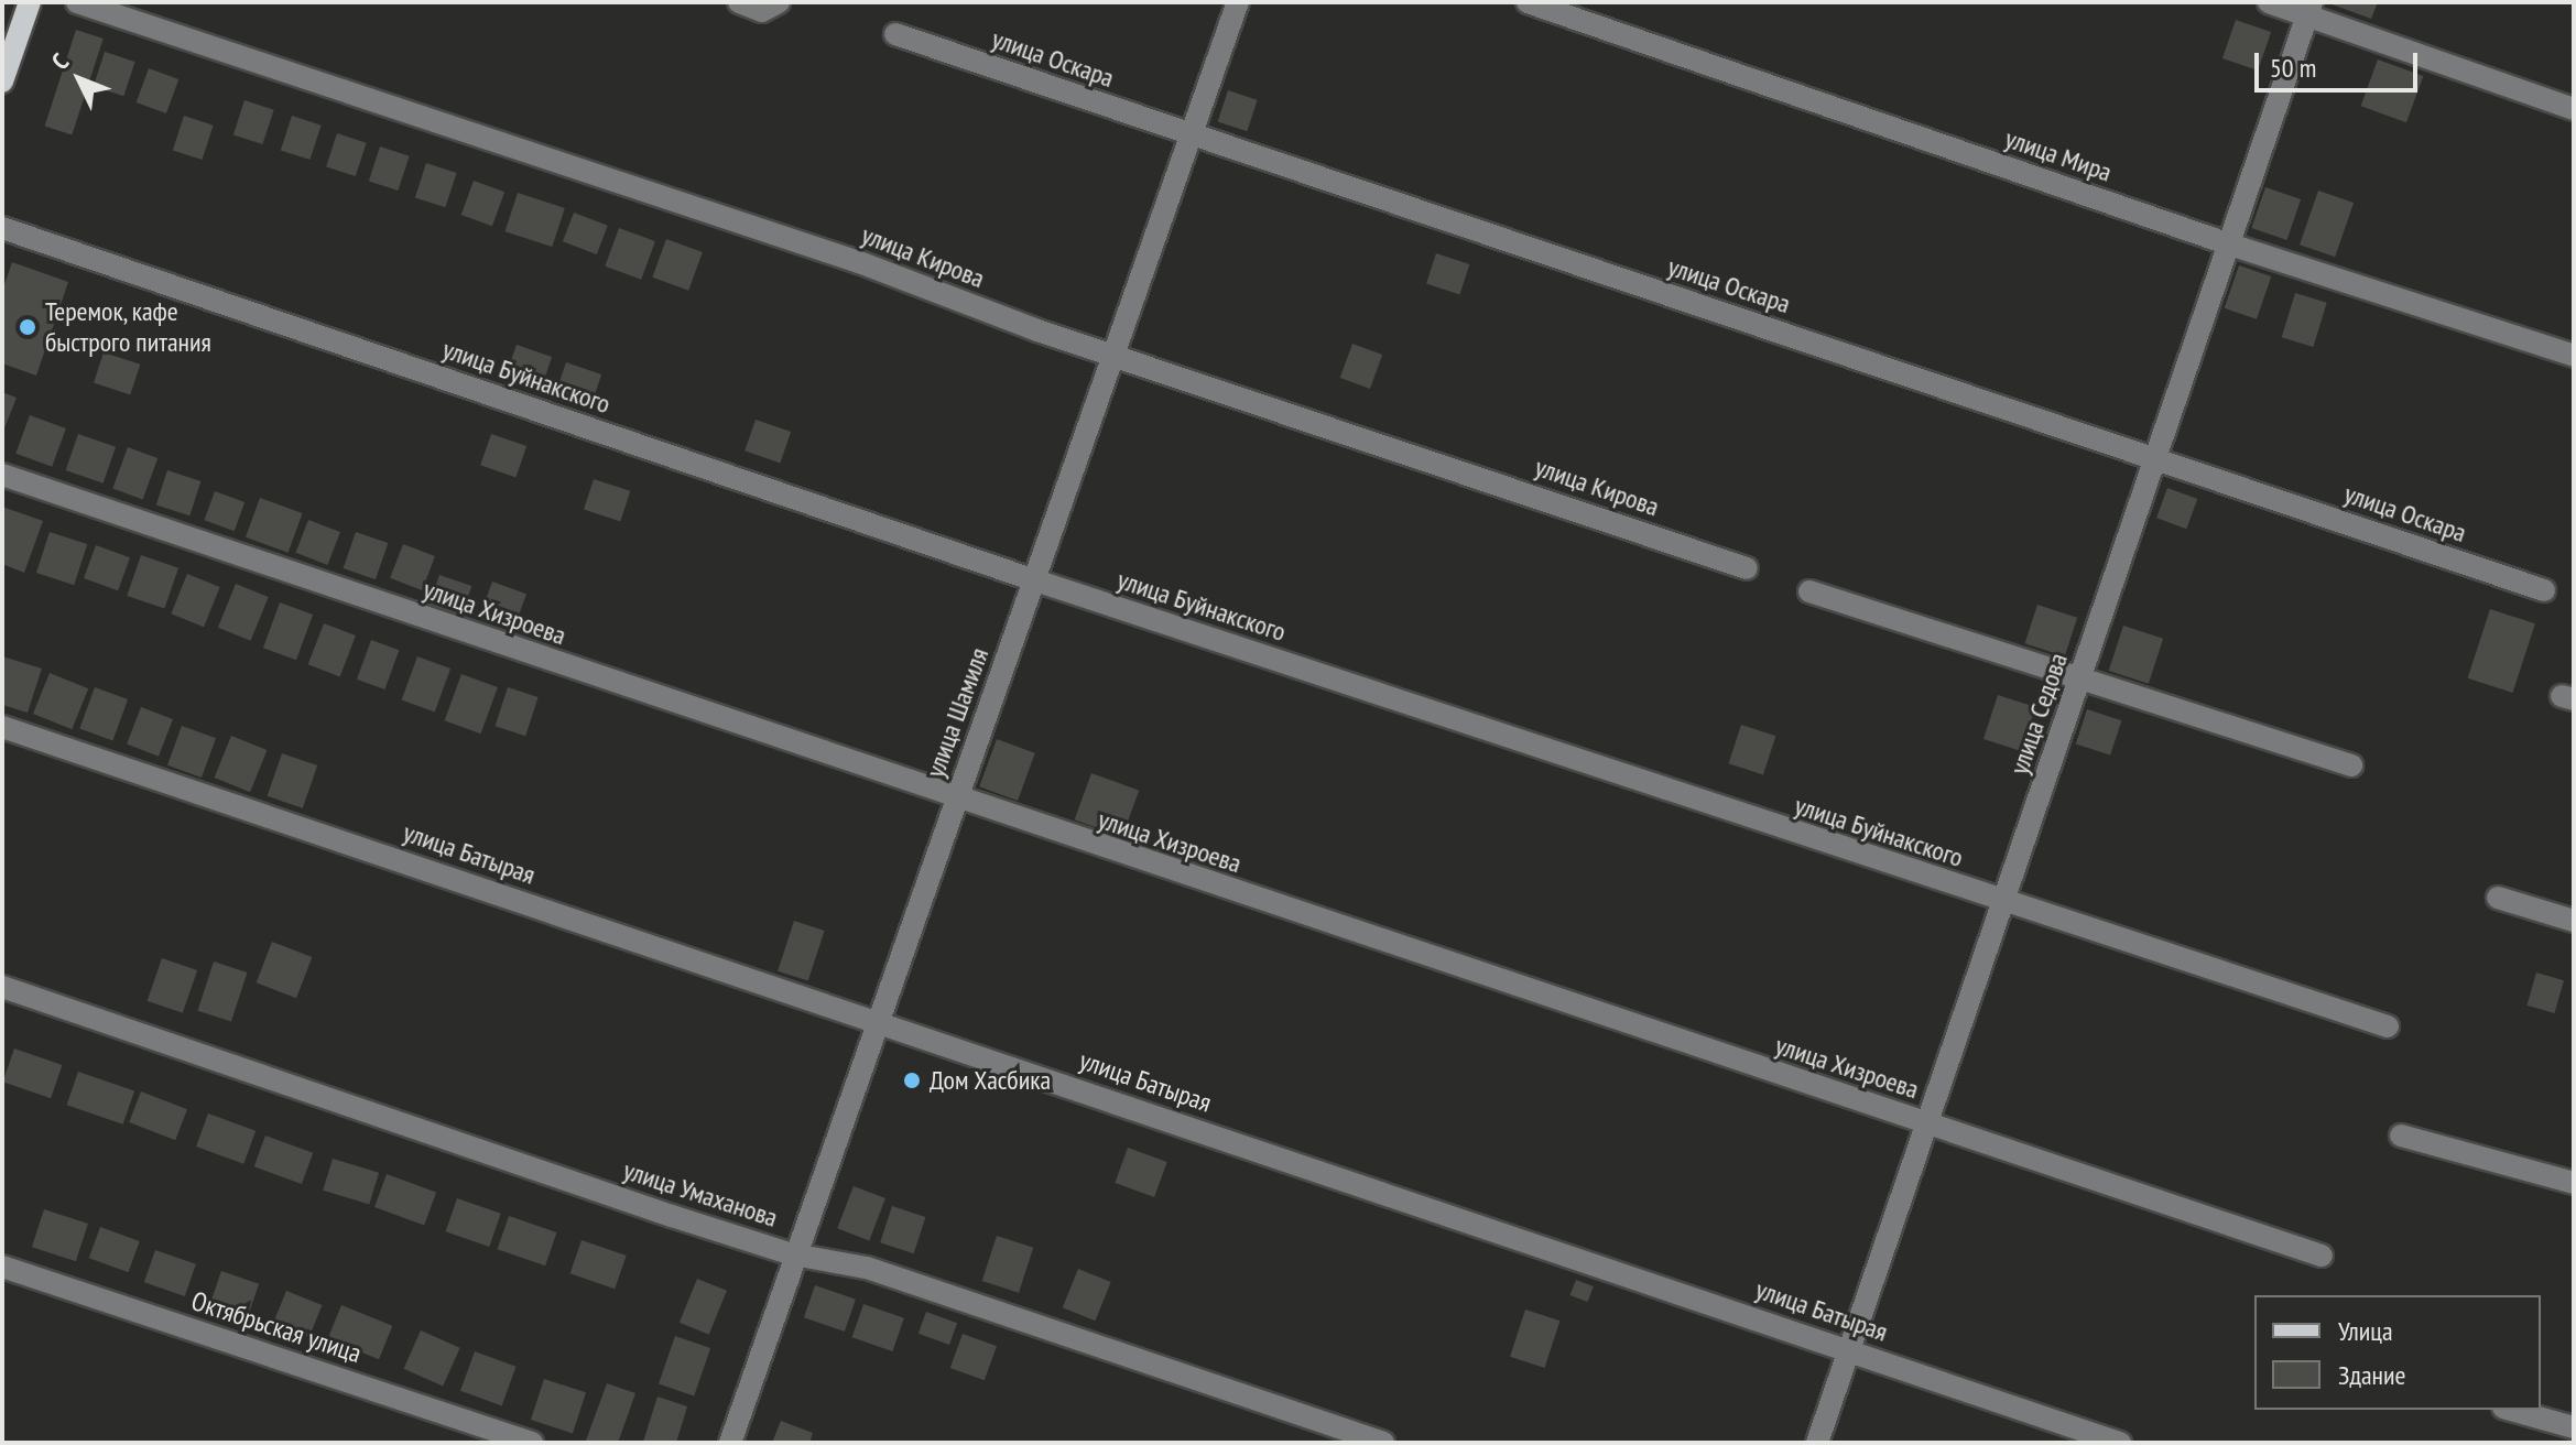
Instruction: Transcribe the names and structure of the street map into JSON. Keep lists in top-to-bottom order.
{
  "streets": {
    "street": [
      "улица Оскара",
      "улица Мира",
      "улица Кирова",
      "улица Буйнакского",
      "улица Хизроева",
      "улица Шамиля",
      "улица Седова",
      "улица Батырая",
      "улица Умаханова",
      "Октябрьская улица"
    ]
  },
  "crossings": [
    ["улица Оскара", "улица Шамиля"],
    ["улица Оскара", "улица Седова"],
    ["улица Мира", "улица Седова"],
    ["улица Кирова", "улица Шамиля"],
    ["улица Буйнакского", "улица Шамиля"],
    ["улица Буйнакского", "улица Седова"],
    ["улица Хизроева", "улица Шамиля"],
    ["улица Хизроева", "улица Седова"],
    ["улица Шамиля", "улица Батырая"],
    ["улица Шамиля", "улица Умаханова"],
    ["улица Седова", "улица Батырая"]
  ],
  "places": ["Теремок, кафе быстрого питания", "Дом Хасбика"],
  "legend": ["Улица", "Здание"],
  "scale_bar": "50 m",
  "north": "top left"
}
